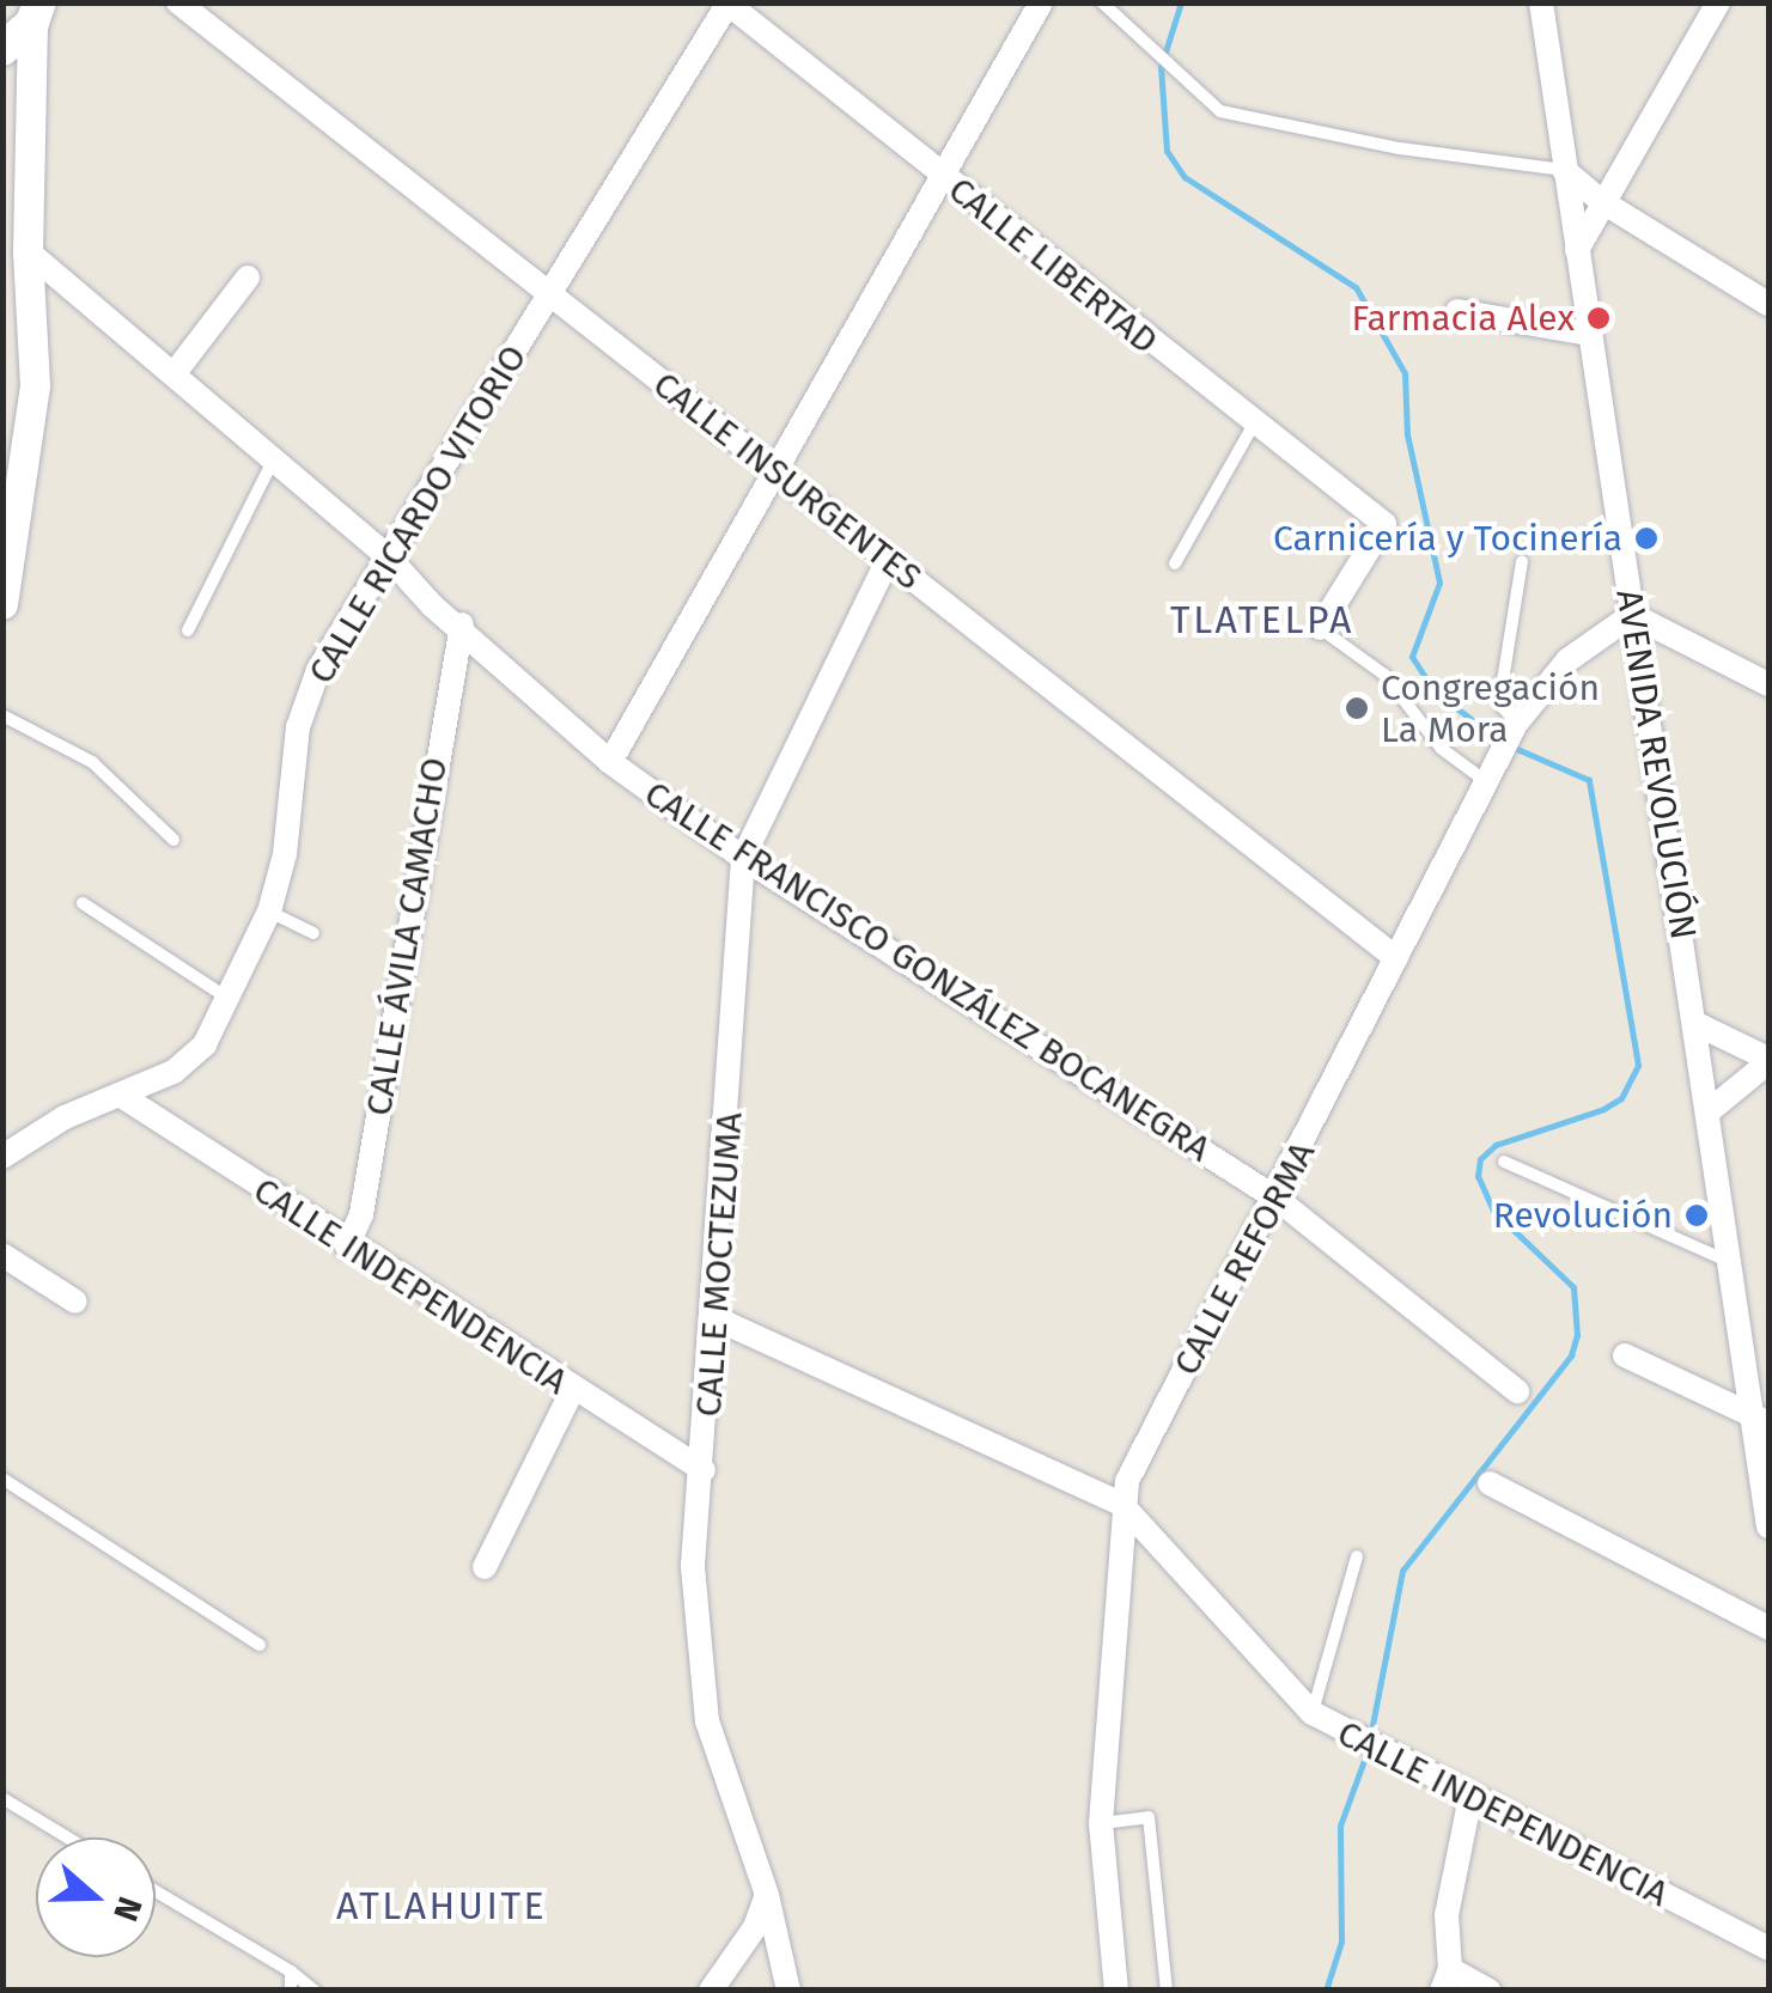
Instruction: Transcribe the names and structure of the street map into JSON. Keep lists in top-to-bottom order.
{
  "streets": {
    "street": [
      "CALLE LIBERTAD",
      "CALLE INSURGENTES",
      "CALLE RICARDO VITORIO",
      "AVENIDA REVOLUCIÓN",
      "CALLE ÁVILA CAMACHO",
      "CALLE FRANCISCO GONZÁLEZ BOCANEGRA",
      "CALLE REFORMA",
      "CALLE MOCTEZUMA",
      "CALLE INDEPENDENCIA"
    ]
  },
  "crossings": [
    ["CALLE LIBERTAD", "CALLE RICARDO VITORIO"],
    ["CALLE INSURGENTES", "CALLE RICARDO VITORIO"],
    ["CALLE INSURGENTES", "CALLE REFORMA"],
    ["CALLE INSURGENTES", "CALLE MOCTEZUMA"],
    ["CALLE RICARDO VITORIO", "CALLE FRANCISCO GONZÁLEZ BOCANEGRA"],
    ["CALLE RICARDO VITORIO", "CALLE INDEPENDENCIA"],
    ["AVENIDA REVOLUCIÓN", "CALLE REFORMA"],
    ["CALLE ÁVILA CAMACHO", "CALLE FRANCISCO GONZÁLEZ BOCANEGRA"],
    ["CALLE ÁVILA CAMACHO", "CALLE INDEPENDENCIA"],
    ["CALLE FRANCISCO GONZÁLEZ BOCANEGRA", "CALLE REFORMA"],
    ["CALLE FRANCISCO GONZÁLEZ BOCANEGRA", "CALLE MOCTEZUMA"],
    ["CALLE REFORMA", "CALLE INDEPENDENCIA"],
    ["CALLE MOCTEZUMA", "CALLE INDEPENDENCIA"]
  ],
  "districts": ["TLATELPA", "ATLAHUITE"],
  "places": [
    "Farmacia Alex",
    "Carnicería y Tocinería",
    "Congregación La Mora",
    "Revolución"
  ],
  "north": "right"
}
